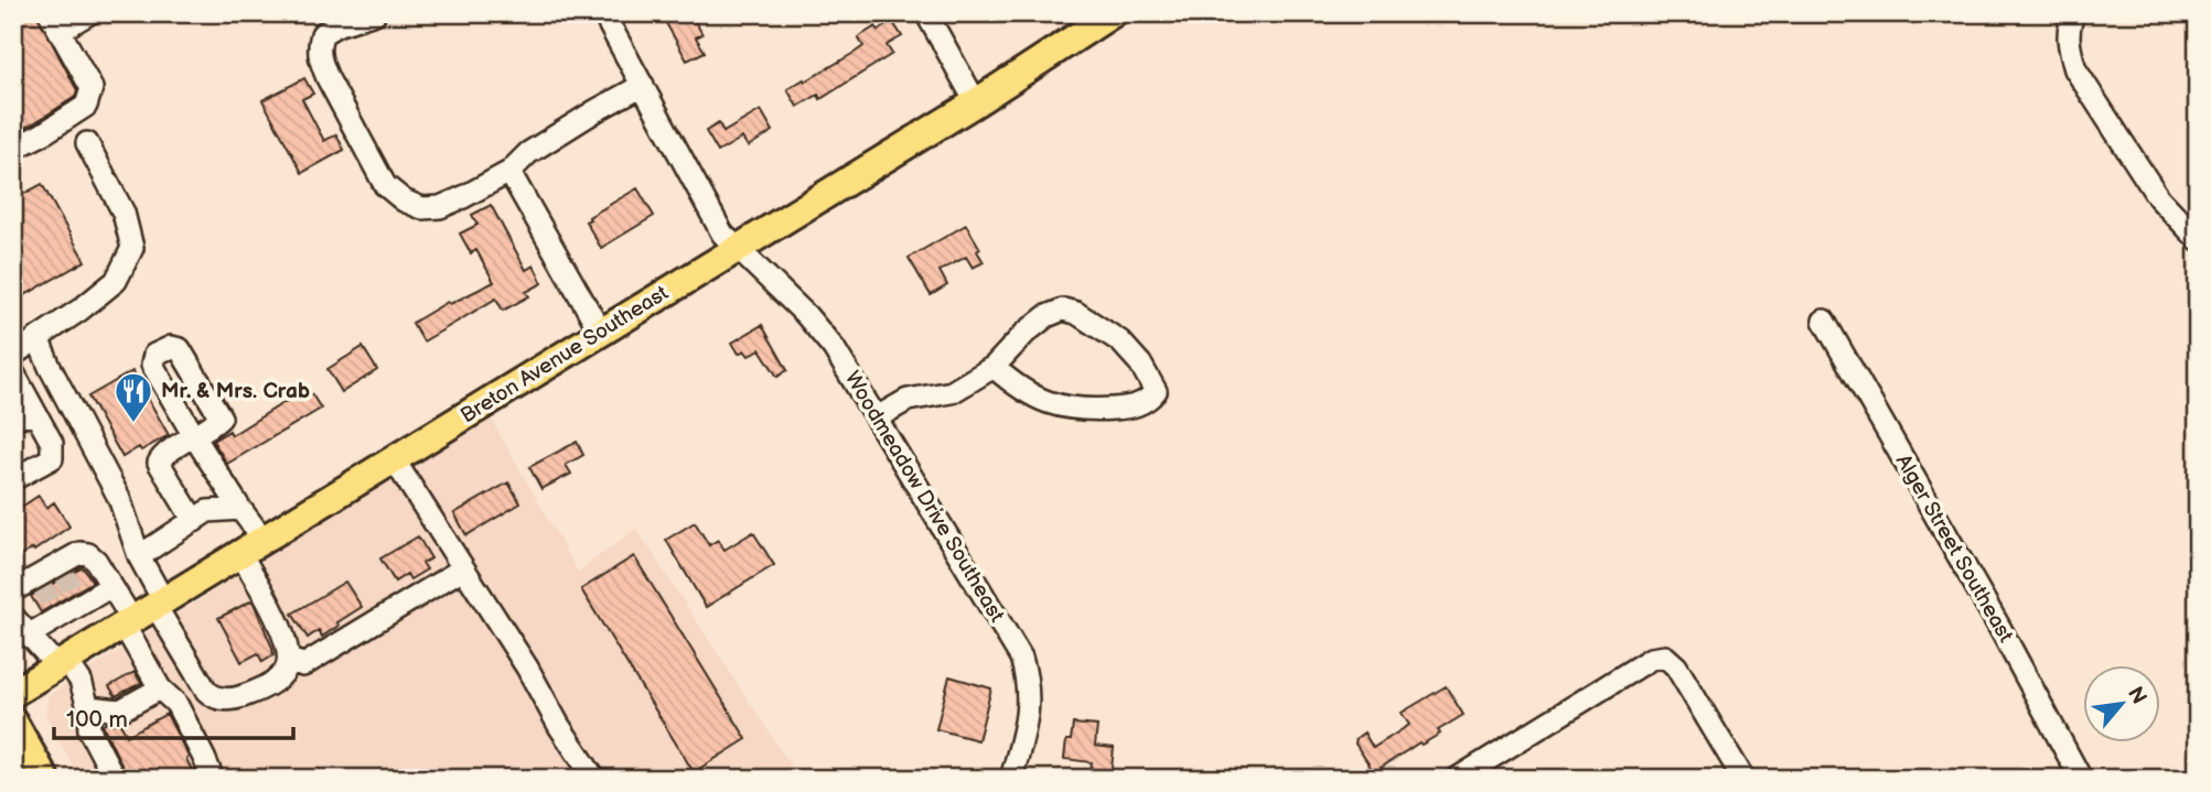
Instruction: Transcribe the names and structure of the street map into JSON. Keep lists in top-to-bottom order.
{
  "streets": {
    "main road": ["Breton Avenue Southeast"],
    "street": ["Woodmeadow Drive Southeast", "Alger Street Southeast"]
  },
  "crossings": [
    ["Breton Avenue Southeast", "Woodmeadow Drive Southeast"]
  ],
  "places": {
    "restaurant": ["Mr. & Mrs. Crab"]
  },
  "scale_bar": "100 m",
  "north": "top right"
}
